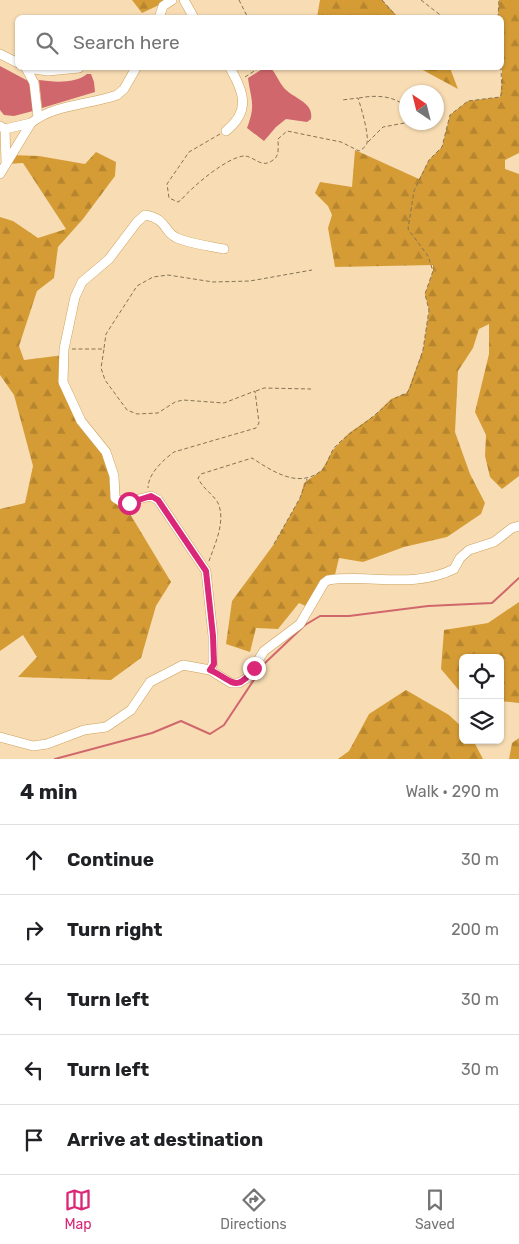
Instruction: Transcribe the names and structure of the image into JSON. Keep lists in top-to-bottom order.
{
  "north": "top left",
  "page": {
    "search": "Search here",
    "heading": ["4 min", "Walk · 290 m"],
    "list": [
      ["Continue", "30 m"],
      ["Turn right", "200 m"],
      ["Turn left", "30 m"],
      ["Turn left", "30 m"],
      "Arrive at destination"
    ],
    "nav": ["Map", "Directions", "Saved"]
  }
}
